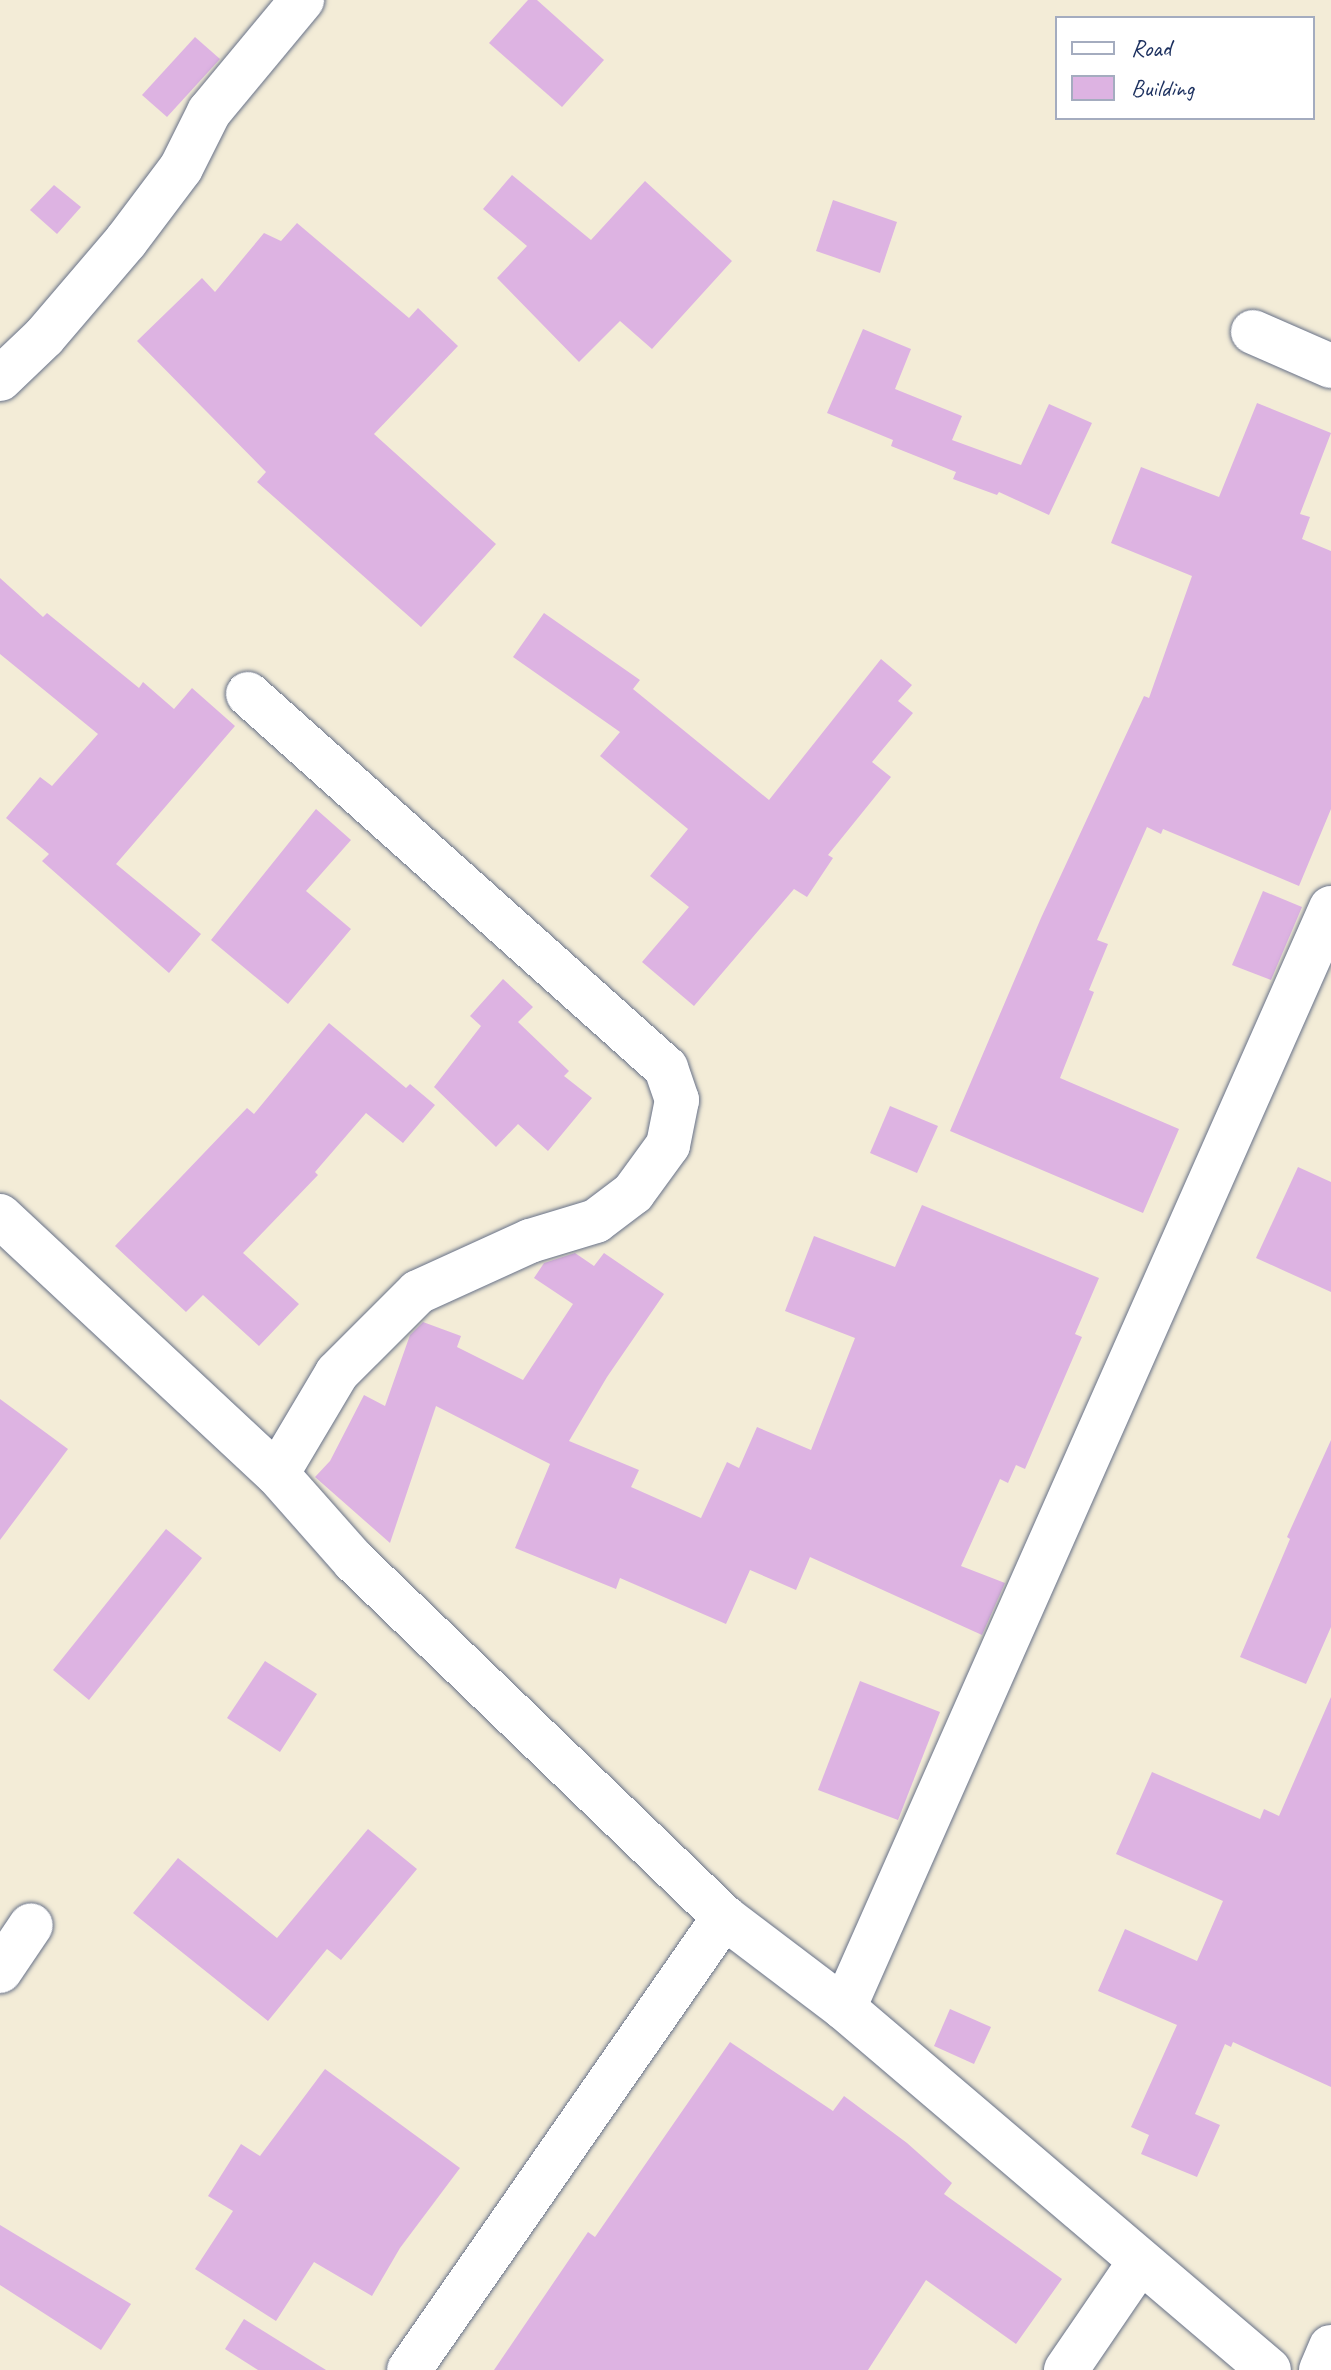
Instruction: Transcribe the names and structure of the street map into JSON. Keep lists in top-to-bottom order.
{
  "legend": ["Road", "Building"]
}
